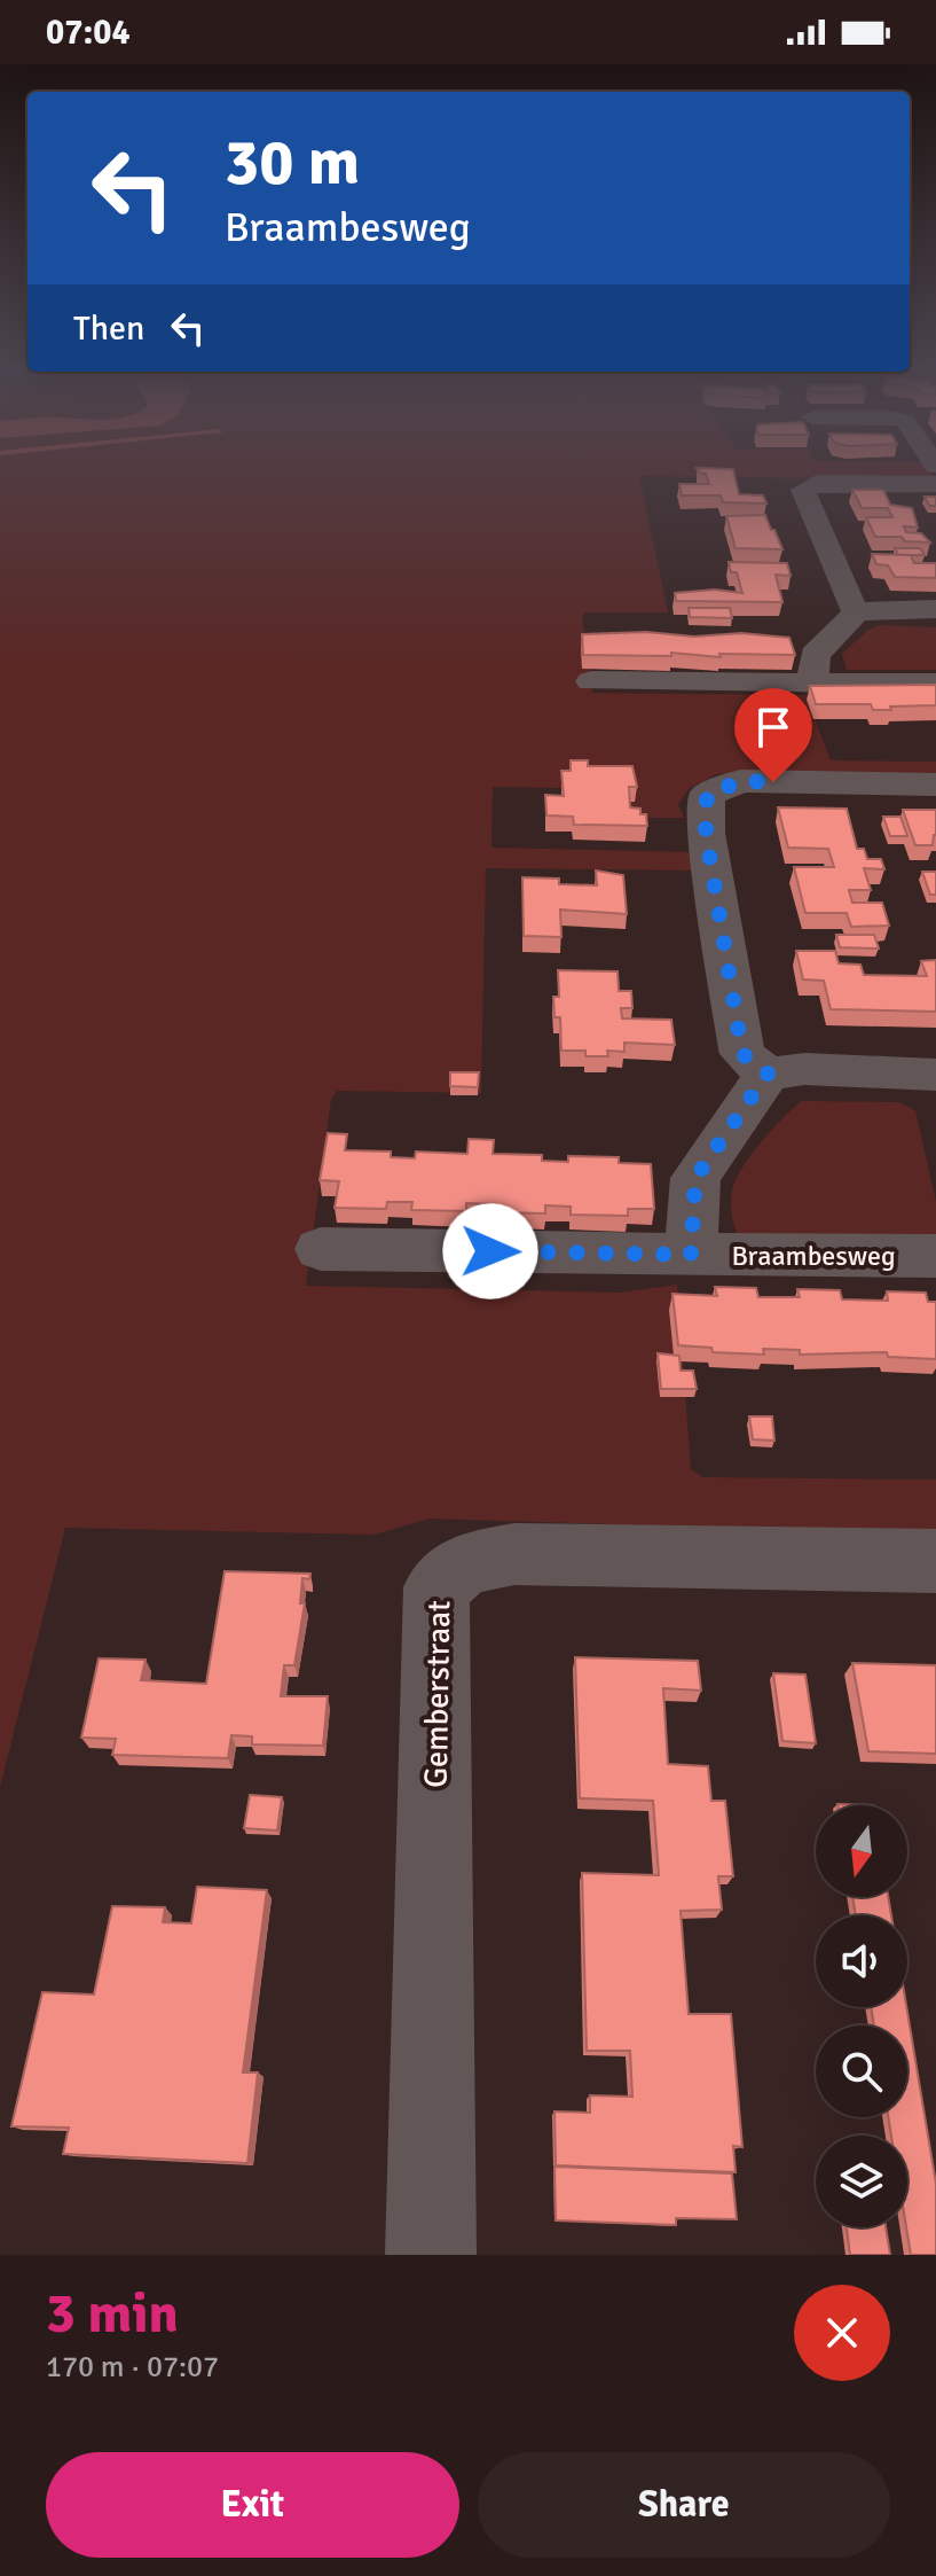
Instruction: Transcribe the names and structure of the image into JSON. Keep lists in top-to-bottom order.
{
  "streets": {
    "street": ["Braambesweg", "Gemberstraat"]
  },
  "north": "bottom",
  "page": {
    "status": "07:04",
    "turn": ["30 m", "Braambesweg"],
    "then": "Then",
    "heading": ["3 min", "170 m · 07:07"],
    "buttons": ["Exit", "Share"]
  }
}
